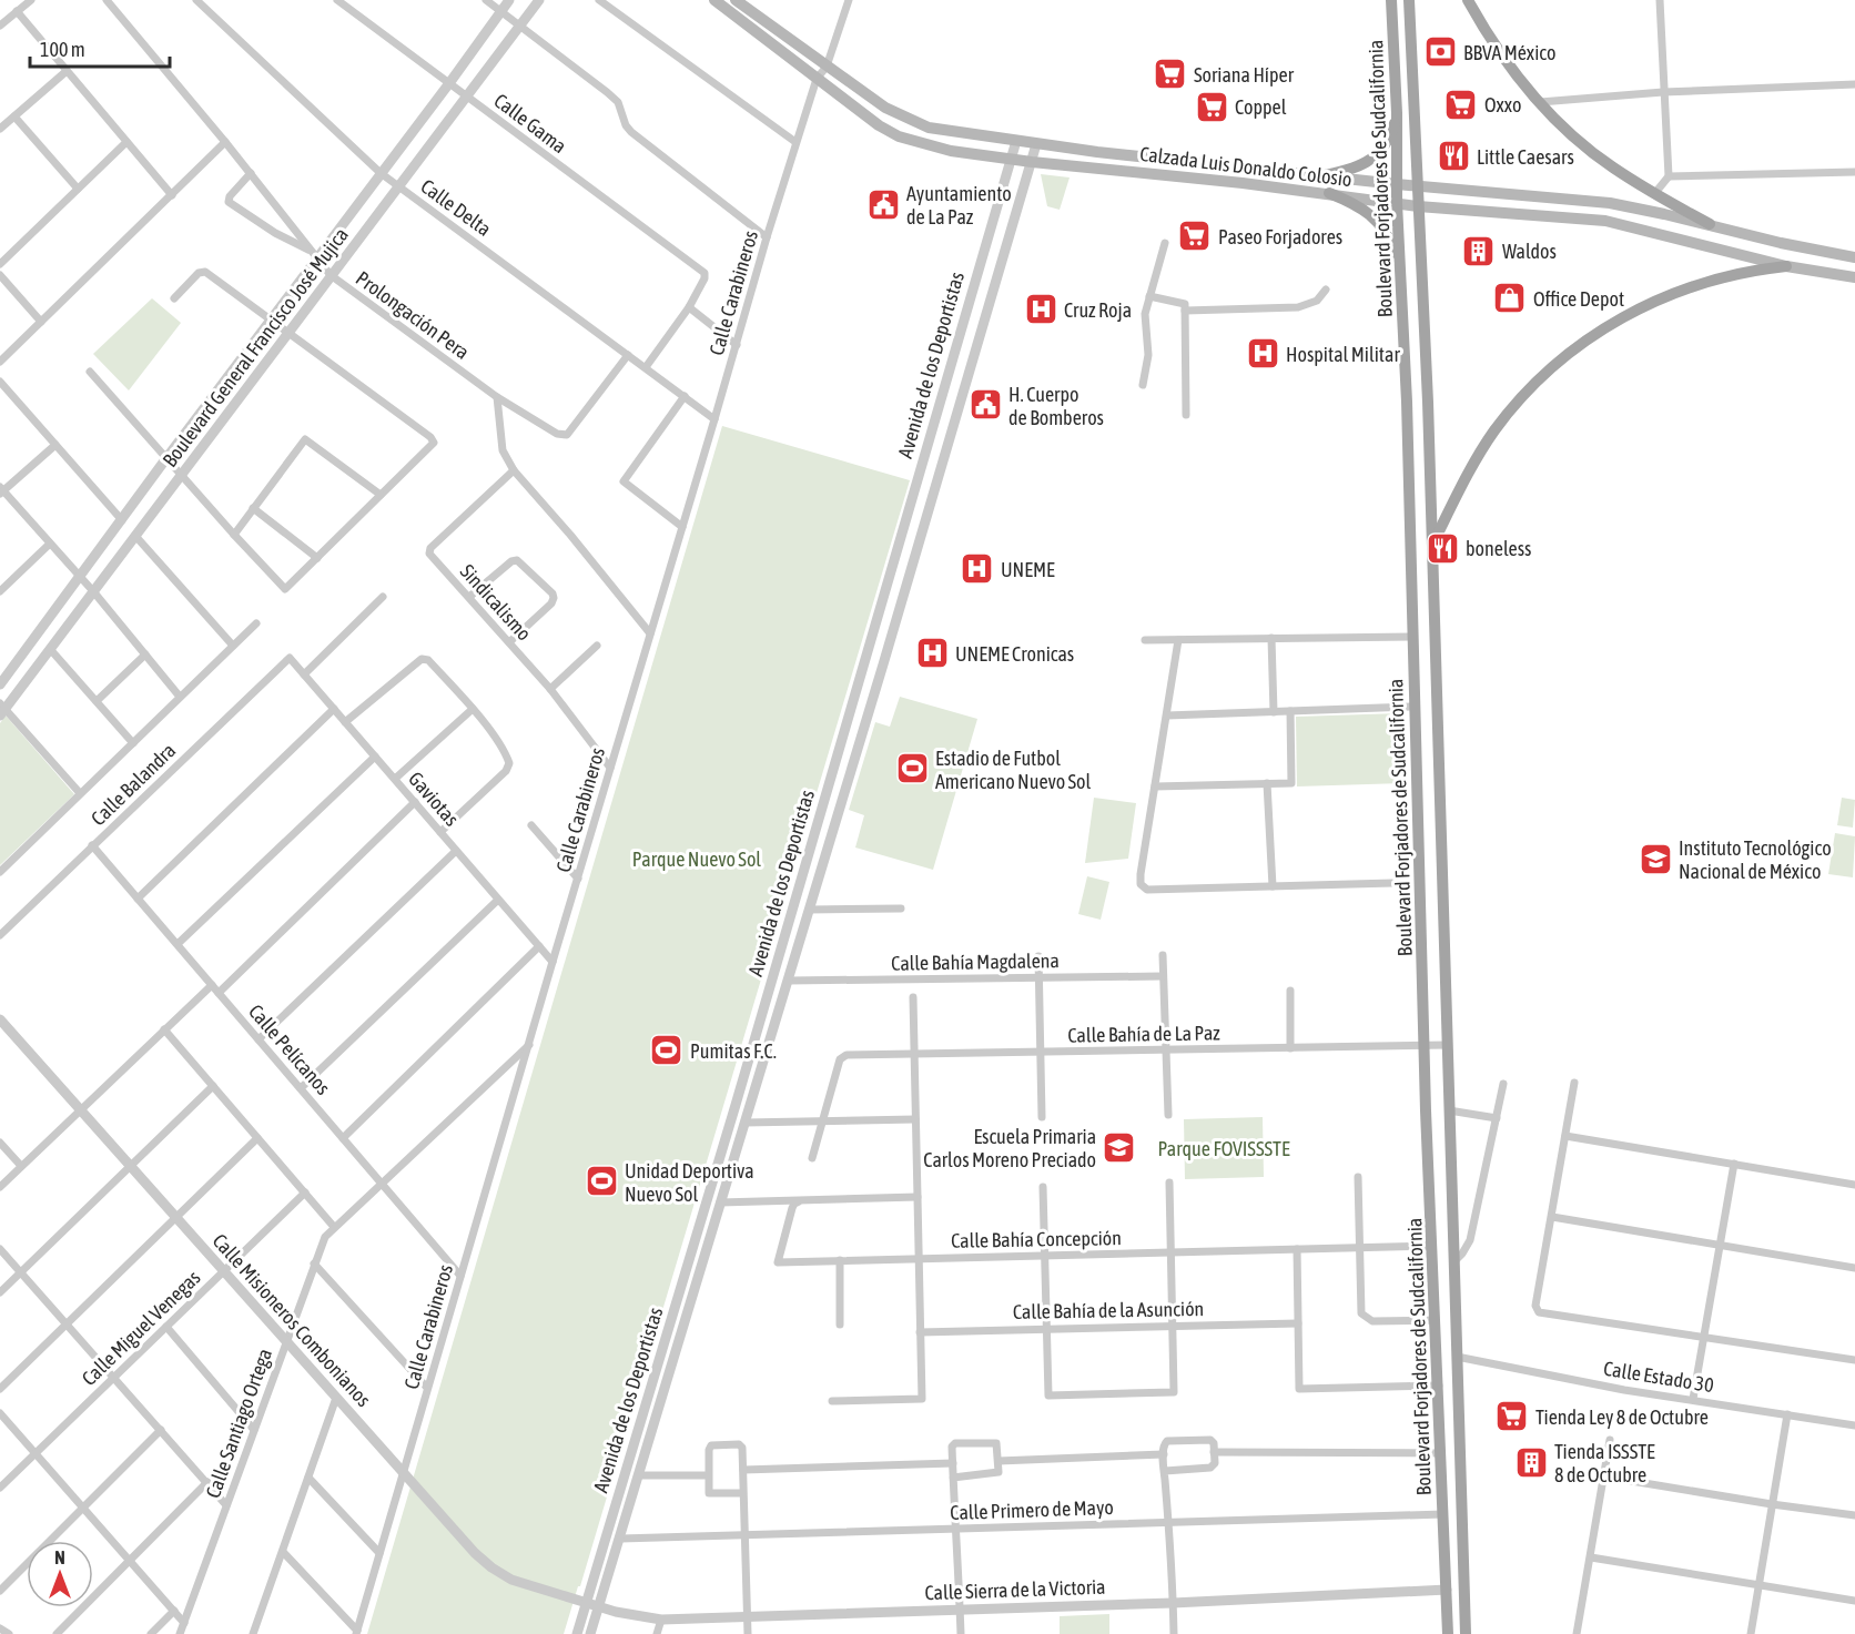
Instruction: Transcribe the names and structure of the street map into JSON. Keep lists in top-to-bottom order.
{
  "streets": {
    "main road": ["Calzada Luis Donaldo Colosio", "Boulevard Forjadores de Sudcalifornia"],
    "street": [
      "Calle Gama",
      "Calle Delta",
      "Calle Carabineros",
      "Prolongación Pera",
      "Boulevard General Francisco José Mujica",
      "Avenida de los Deportistas",
      "Sindicalismo",
      "Calle Balandra",
      "Gaviotas",
      "Calle Bahía Magdalena",
      "Calle Bahía de La Paz",
      "Calle Pelícanos",
      "Calle Bahía Concepción",
      "Calle Bahía de la Asunción",
      "Calle Misioneros Combonianos",
      "Calle Miguel Venegas",
      "Calle Estado 30",
      "Calle Santiago Ortega",
      "Calle Primero de Mayo",
      "Calle Sierra de la Victoria"
    ]
  },
  "crossings": [
    ["Calle Gama", "Boulevard General Francisco José Mujica"],
    ["Calzada Luis Donaldo Colosio", "Boulevard Forjadores de Sudcalifornia"],
    ["Calzada Luis Donaldo Colosio", "Calle Carabineros"],
    ["Calzada Luis Donaldo Colosio", "Avenida de los Deportistas"],
    ["Boulevard Forjadores de Sudcalifornia", "Calle Bahía de La Paz"],
    ["Boulevard Forjadores de Sudcalifornia", "Calle Bahía Concepción"],
    ["Boulevard Forjadores de Sudcalifornia", "Calle Estado 30"],
    ["Boulevard Forjadores de Sudcalifornia", "Calle Primero de Mayo"],
    ["Boulevard Forjadores de Sudcalifornia", "Calle Sierra de la Victoria"],
    ["Calle Delta", "Calle Carabineros"],
    ["Calle Delta", "Prolongación Pera"],
    ["Calle Delta", "Boulevard General Francisco José Mujica"],
    ["Calle Carabineros", "Sindicalismo"],
    ["Calle Carabineros", "Gaviotas"],
    ["Calle Carabineros", "Calle Pelícanos"],
    ["Calle Carabineros", "Calle Misioneros Combonianos"],
    ["Calle Carabineros", "Calle Santiago Ortega"],
    ["Prolongación Pera", "Boulevard General Francisco José Mujica"],
    ["Avenida de los Deportistas", "Calle Bahía Magdalena"],
    ["Avenida de los Deportistas", "Calle Misioneros Combonianos"],
    ["Avenida de los Deportistas", "Calle Primero de Mayo"],
    ["Avenida de los Deportistas", "Calle Sierra de la Victoria"],
    ["Calle Balandra", "Gaviotas"],
    ["Calle Balandra", "Calle Pelícanos"],
    ["Calle Pelícanos", "Calle Santiago Ortega"],
    ["Calle Misioneros Combonianos", "Calle Miguel Venegas"],
    ["Calle Misioneros Combonianos", "Calle Santiago Ortega"],
    ["Calle Misioneros Combonianos", "Calle Sierra de la Victoria"]
  ],
  "parks": ["Parque Nuevo Sol", "Parque FOVISSSTE"],
  "places": {
    "bank": ["BBVA México"],
    "supermarket": [
      "Soriana Híper",
      "Oxxo",
      "Coppel",
      "Paseo Forjadores",
      "Tienda Ley 8 de Octubre"
    ],
    "restaurant": ["Little Caesars", "boneless"],
    "public building": ["Ayuntamiento de La Paz", "H. Cuerpo de Bomberos"],
    "building": ["Waldos", "Tienda ISSSTE 8 de Octubre"],
    "shop": ["Office Depot"],
    "hospital": [
      "Cruz Roja",
      "Hospital Militar",
      "UNEME",
      "UNEME Cronicas"
    ],
    "sports": ["Estadio de Futbol Americano Nuevo Sol", "Pumitas F.C.", "Unidad Deportiva Nuevo Sol"],
    "school or university": ["Instituto Tecnológico Nacional de México", "Escuela Primaria Carlos Moreno Preciado"]
  },
  "scale_bar": "100 m",
  "north": "top"
}
